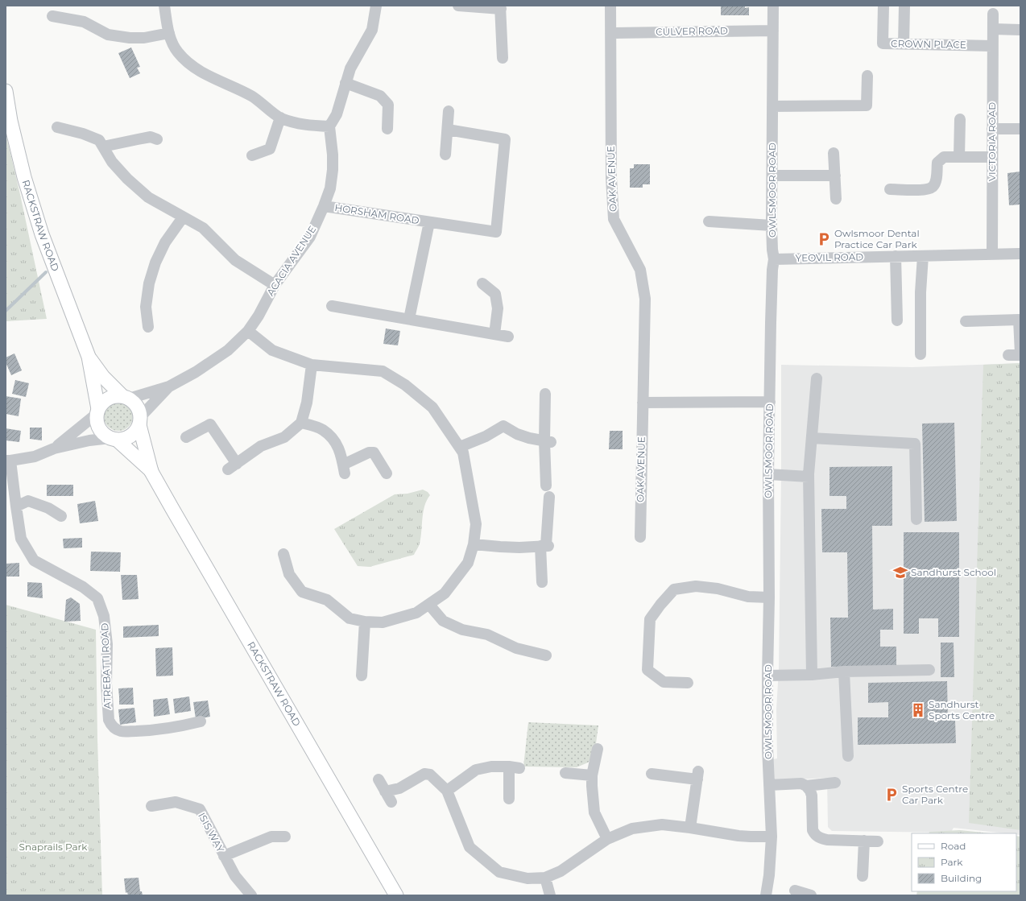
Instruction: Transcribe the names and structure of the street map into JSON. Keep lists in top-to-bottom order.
{
  "streets": {
    "main road": ["RACKSTRAW ROAD"],
    "street": [
      "CULVER ROAD",
      "CROWN PLACE",
      "VICTORIA ROAD",
      "OAK AVENUE",
      "OWLSMOOR ROAD",
      "HORSHAM ROAD",
      "YEOVIL ROAD",
      "ACACIA AVENUE",
      "ATREBATTI ROAD",
      "ISIS WAY"
    ]
  },
  "crossings": [
    ["CULVER ROAD", "OAK AVENUE"],
    ["CULVER ROAD", "OWLSMOOR ROAD"],
    ["CROWN PLACE", "VICTORIA ROAD"],
    ["VICTORIA ROAD", "YEOVIL ROAD"],
    ["OWLSMOOR ROAD", "YEOVIL ROAD"],
    ["HORSHAM ROAD", "ACACIA AVENUE"],
    ["RACKSTRAW ROAD", "ACACIA AVENUE"]
  ],
  "parks": ["Snaprails Park"],
  "places": {
    "parking": ["Owlsmoor Dental Practice Car Park", "Sports Centre Car Park"],
    "school or university": ["Sandhurst School"],
    "building": ["Sandhurst Sports Centre"]
  },
  "legend": ["Road", "Park", "Building"]
}
